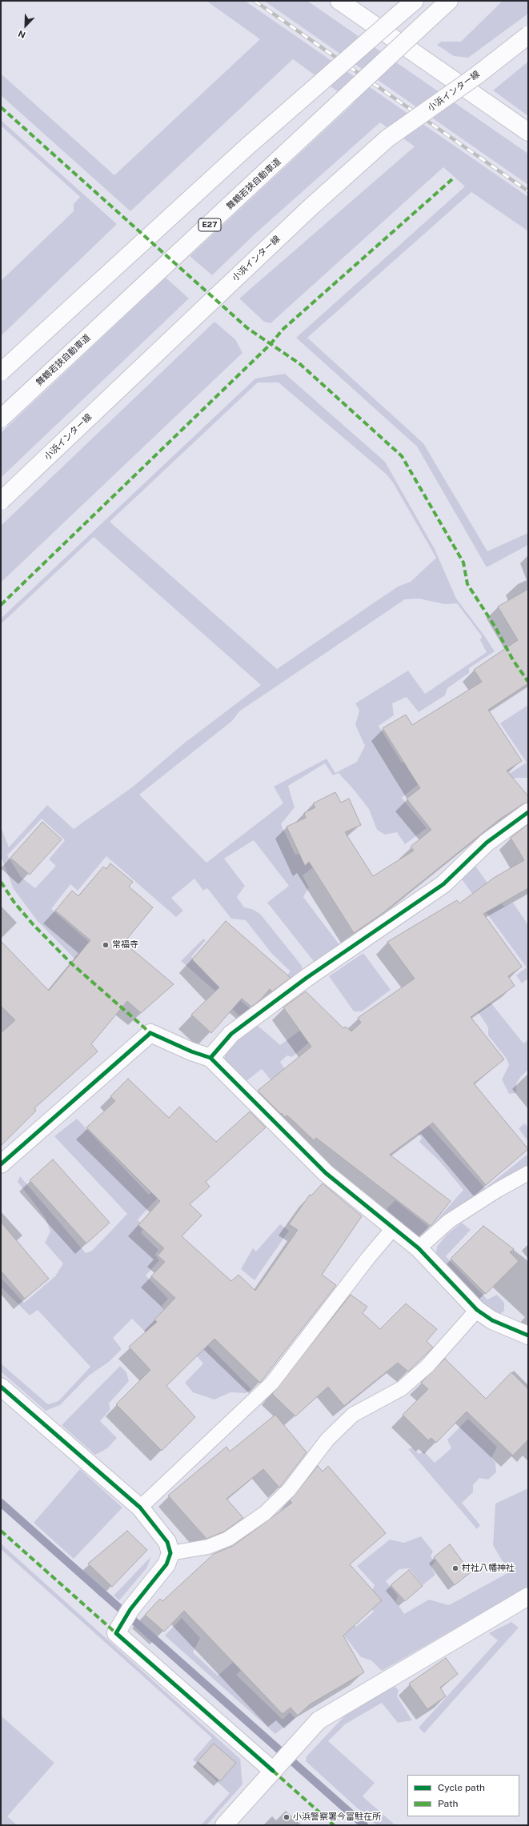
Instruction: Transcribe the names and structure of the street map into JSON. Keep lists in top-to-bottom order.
{
  "streets": {
    "main road": ["小浜インター線", "舞鶴若狭自動車道", "E27"]
  },
  "places": ["常福寺", "村社八幡神社", "小浜警察署今富駐在所"],
  "legend": ["Cycle path", "Path"],
  "north": "bottom left"
}
